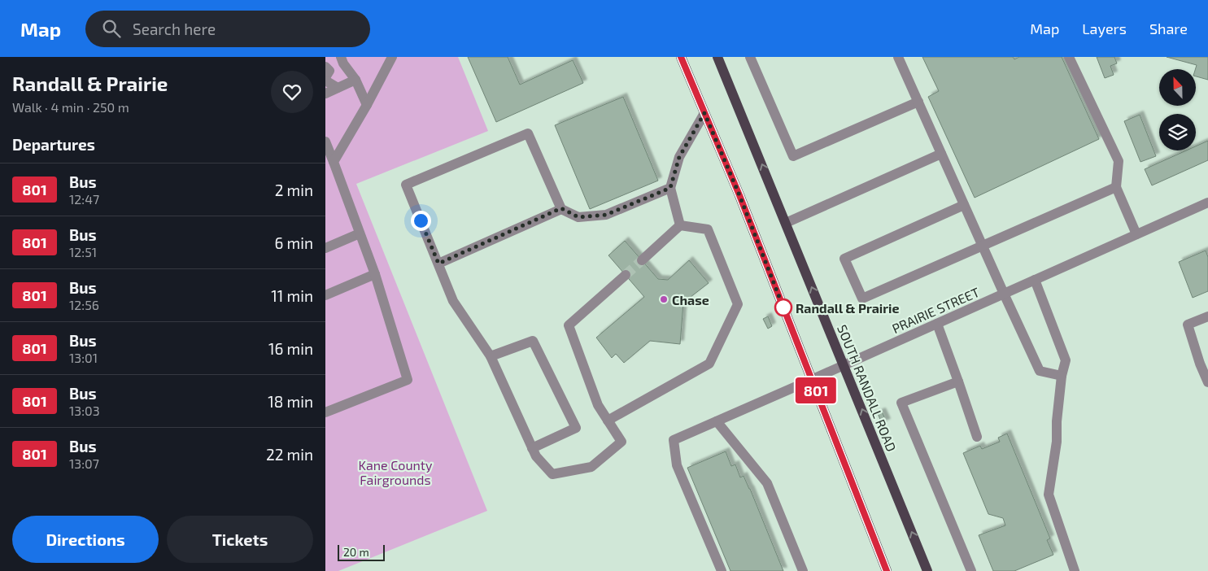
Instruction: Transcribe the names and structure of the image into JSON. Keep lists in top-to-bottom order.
{
  "streets": {
    "main road": ["SOUTH RANDALL ROAD"],
    "street": ["PRAIRIE STREET"]
  },
  "crossings": [
    ["PRAIRIE STREET", "SOUTH RANDALL ROAD"]
  ],
  "parks": ["Kane County Fairgrounds"],
  "places": ["Chase", "Randall & Prairie"],
  "lines": ["bus line 801"],
  "scale_bar": "20 m",
  "north": "top",
  "page": {
    "header": "Map",
    "search": "Search here",
    "nav": ["Map", "Layers", "Share"],
    "heading": [
      ["Randall & Prairie", "Walk · 4 min · 250 m"],
      "Departures"
    ],
    "on_map": "801",
    "list": [
      {
        "mark": "801",
        "name": "Bus",
        "note": "12:47",
        "value": "2 min"
      },
      {
        "mark": "801",
        "name": "Bus",
        "note": "12:51",
        "value": "6 min"
      },
      {
        "mark": "801",
        "name": "Bus",
        "note": "12:56",
        "value": "11 min"
      },
      {
        "mark": "801",
        "name": "Bus",
        "note": "13:01",
        "value": "16 min"
      },
      {
        "mark": "801",
        "name": "Bus",
        "note": "13:03",
        "value": "18 min"
      },
      {
        "mark": "801",
        "name": "Bus",
        "note": "13:07",
        "value": "22 min"
      }
    ],
    "buttons": ["Directions", "Tickets"],
    "scale": "20 m"
  }
}
